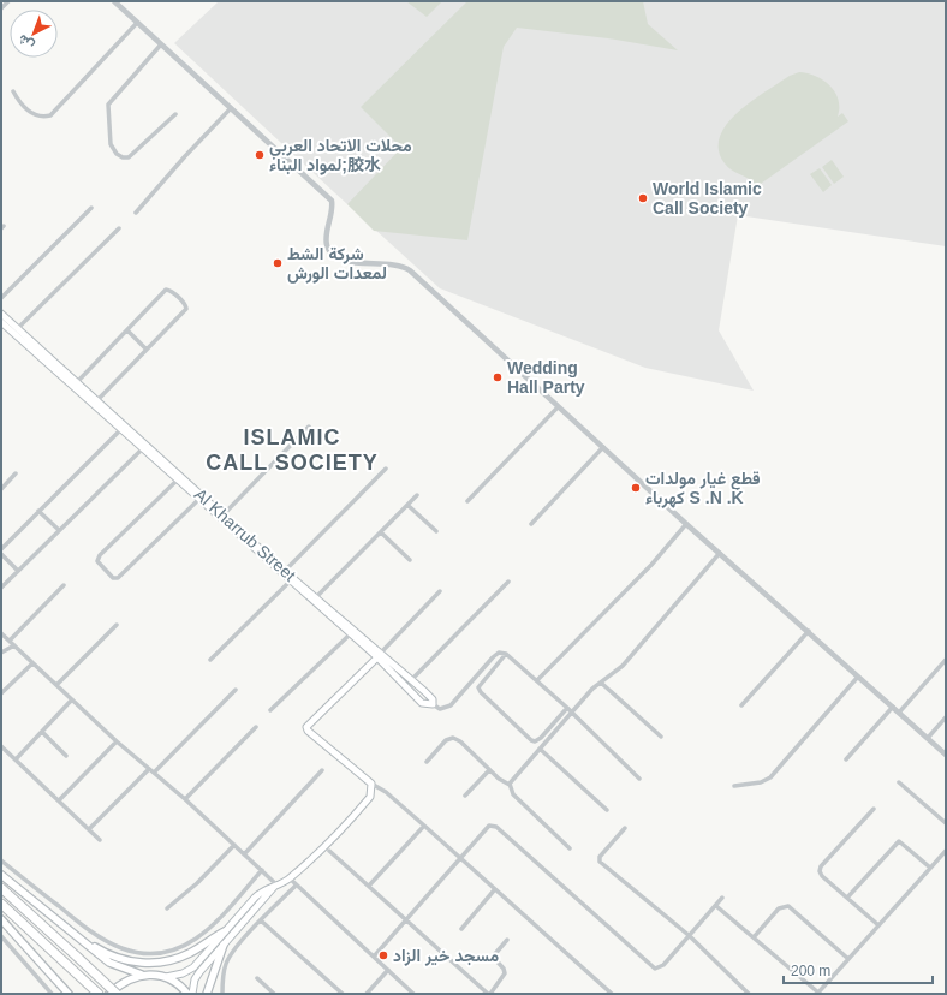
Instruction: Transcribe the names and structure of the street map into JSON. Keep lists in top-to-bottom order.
{
  "streets": {
    "main road": ["Al Kharrub Street"]
  },
  "districts": ["ISLAMIC CALL SOCIETY"],
  "places": [
    "محلات الاتحاد العربي لمواد البناء;胶水",
    "World Islamic Call Society",
    "شركة الشط لمعدات الورش",
    "Wedding Hall Party",
    "قطع غيار مولدات كهرباء S .N .K",
    "مسجد خير الزاد"
  ],
  "scale_bar": "200 m",
  "north": "bottom left"
}
